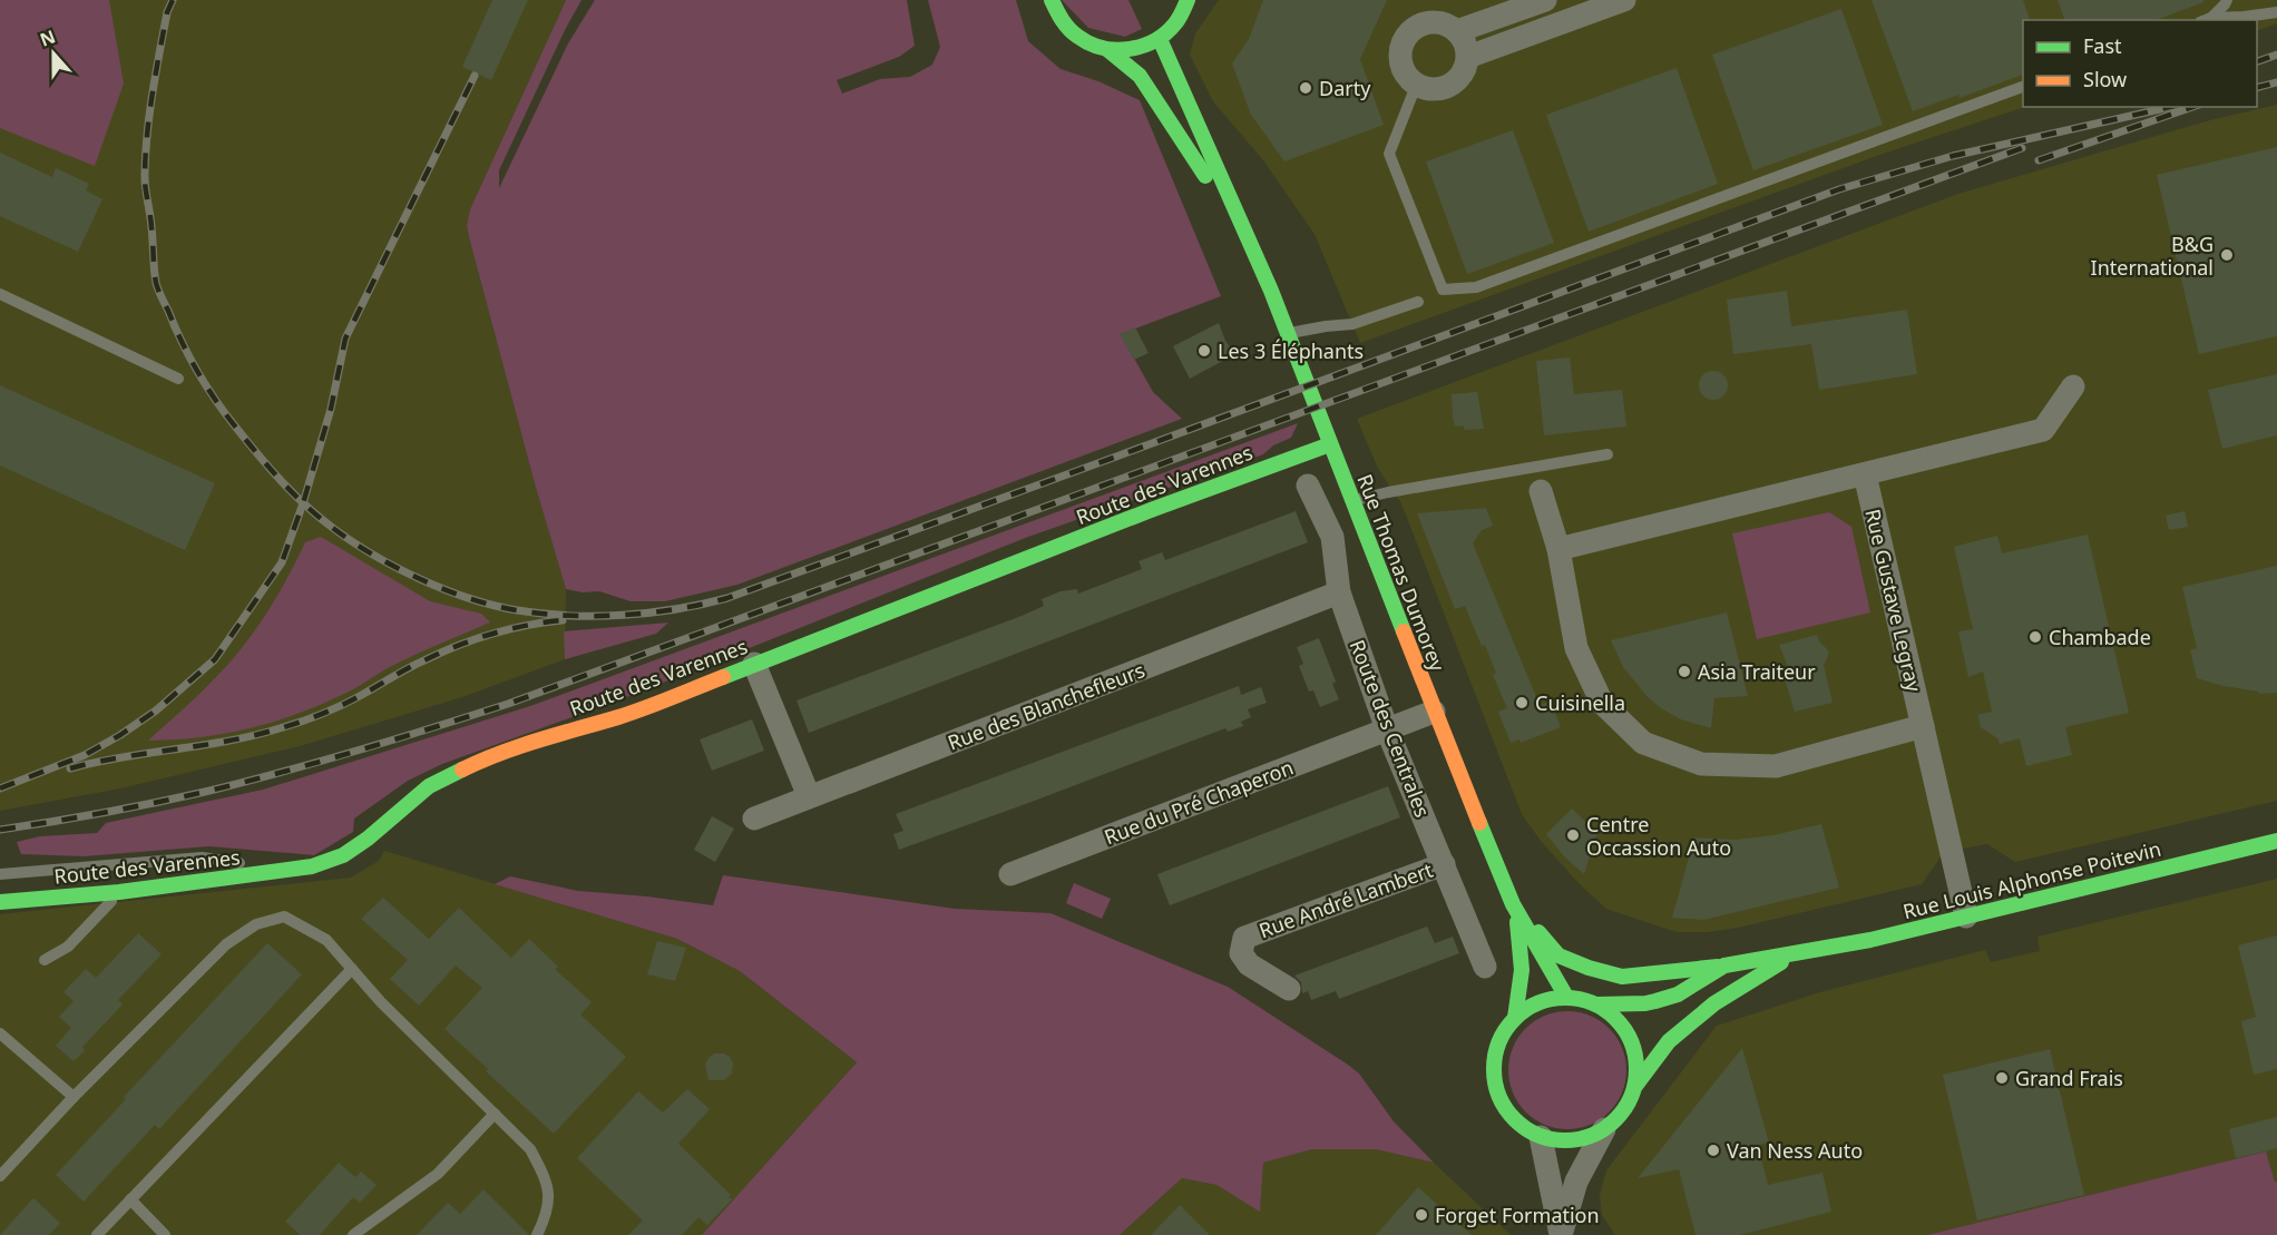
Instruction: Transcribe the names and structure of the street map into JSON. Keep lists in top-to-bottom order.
{
  "streets": {
    "street": [
      "Route des Varennes",
      "Rue Thomas Dumorey",
      "Rue Gustave Legray",
      "Rue des Blanchefleurs",
      "Route des Centrales",
      "Rue du Pré Chaperon",
      "Rue Louis Alphonse Poitevin",
      "Rue André Lambert"
    ]
  },
  "crossings": [
    ["Route des Varennes", "Rue Thomas Dumorey"],
    ["Rue Thomas Dumorey", "Rue du Pré Chaperon"],
    ["Rue Thomas Dumorey", "Rue Louis Alphonse Poitevin"],
    ["Rue Gustave Legray", "Rue Louis Alphonse Poitevin"],
    ["Rue des Blanchefleurs", "Route des Centrales"],
    ["Route des Centrales", "Rue du Pré Chaperon"],
    ["Route des Centrales", "Rue André Lambert"]
  ],
  "places": [
    "Darty",
    "B&G International",
    "Les 3 Éléphants",
    "Chambade",
    "Asia Traiteur",
    "Cuisinella",
    "Centre Occassion Auto",
    "Grand Frais",
    "Van Ness Auto",
    "Forget Formation"
  ],
  "legend": ["Fast", "Slow"],
  "north": "top"
}
